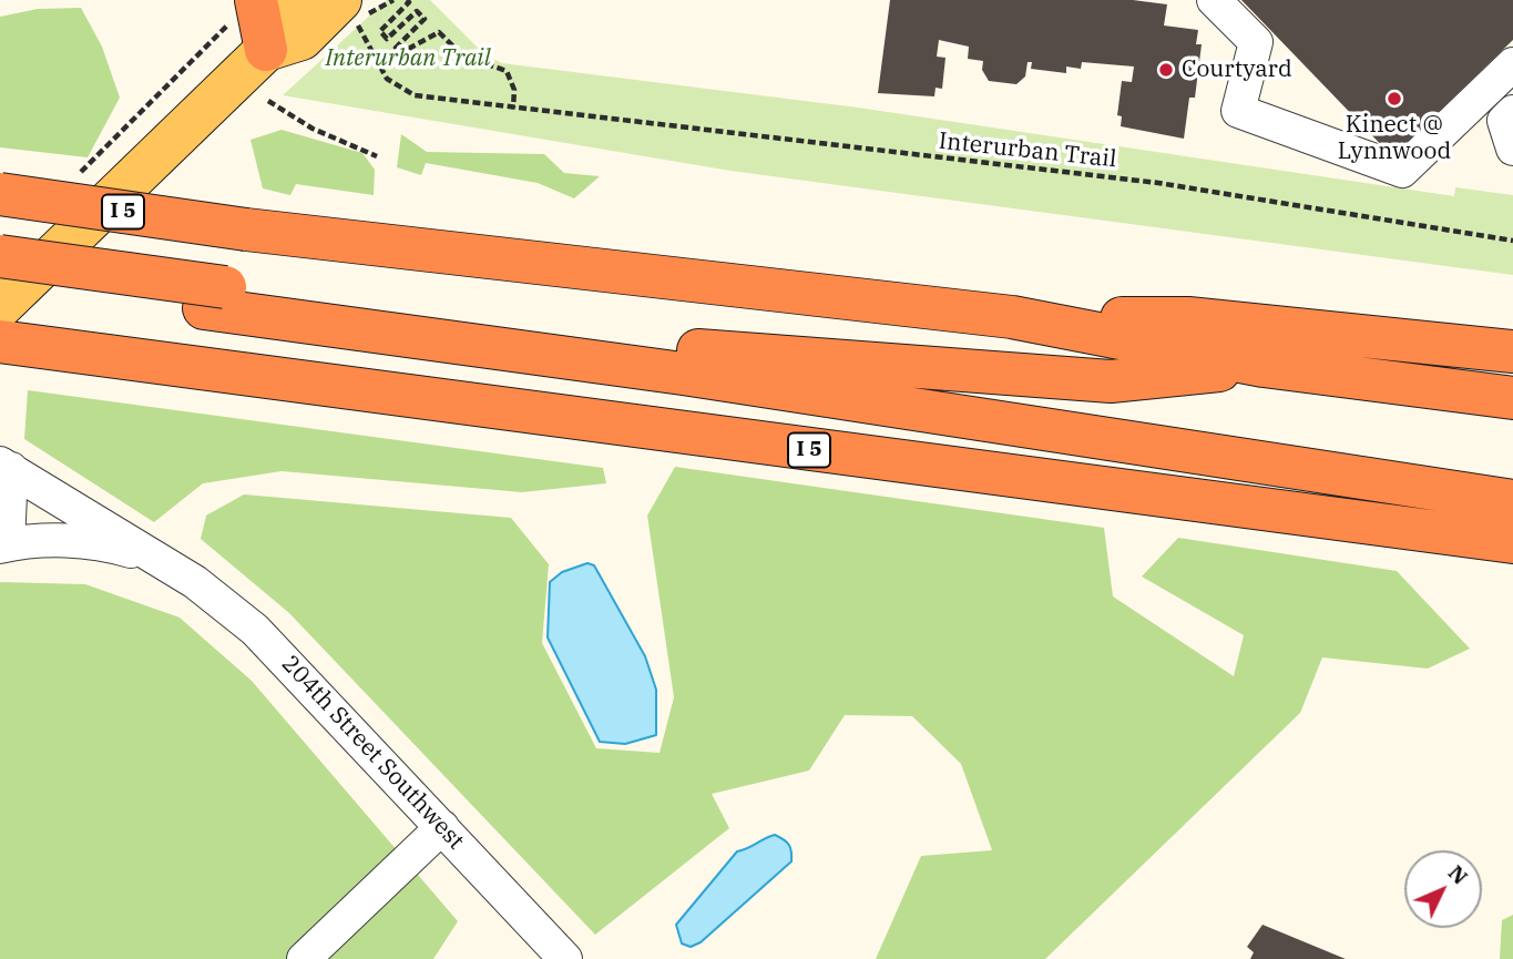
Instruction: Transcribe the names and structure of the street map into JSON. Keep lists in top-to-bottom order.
{
  "streets": {
    "highway": ["I 5"],
    "street": ["204th Street Southwest"],
    "path": ["Interurban Trail"]
  },
  "parks": ["Interurban Trail"],
  "places": ["Courtyard", "Kinect @ Lynnwood"],
  "north": "top right"
}
